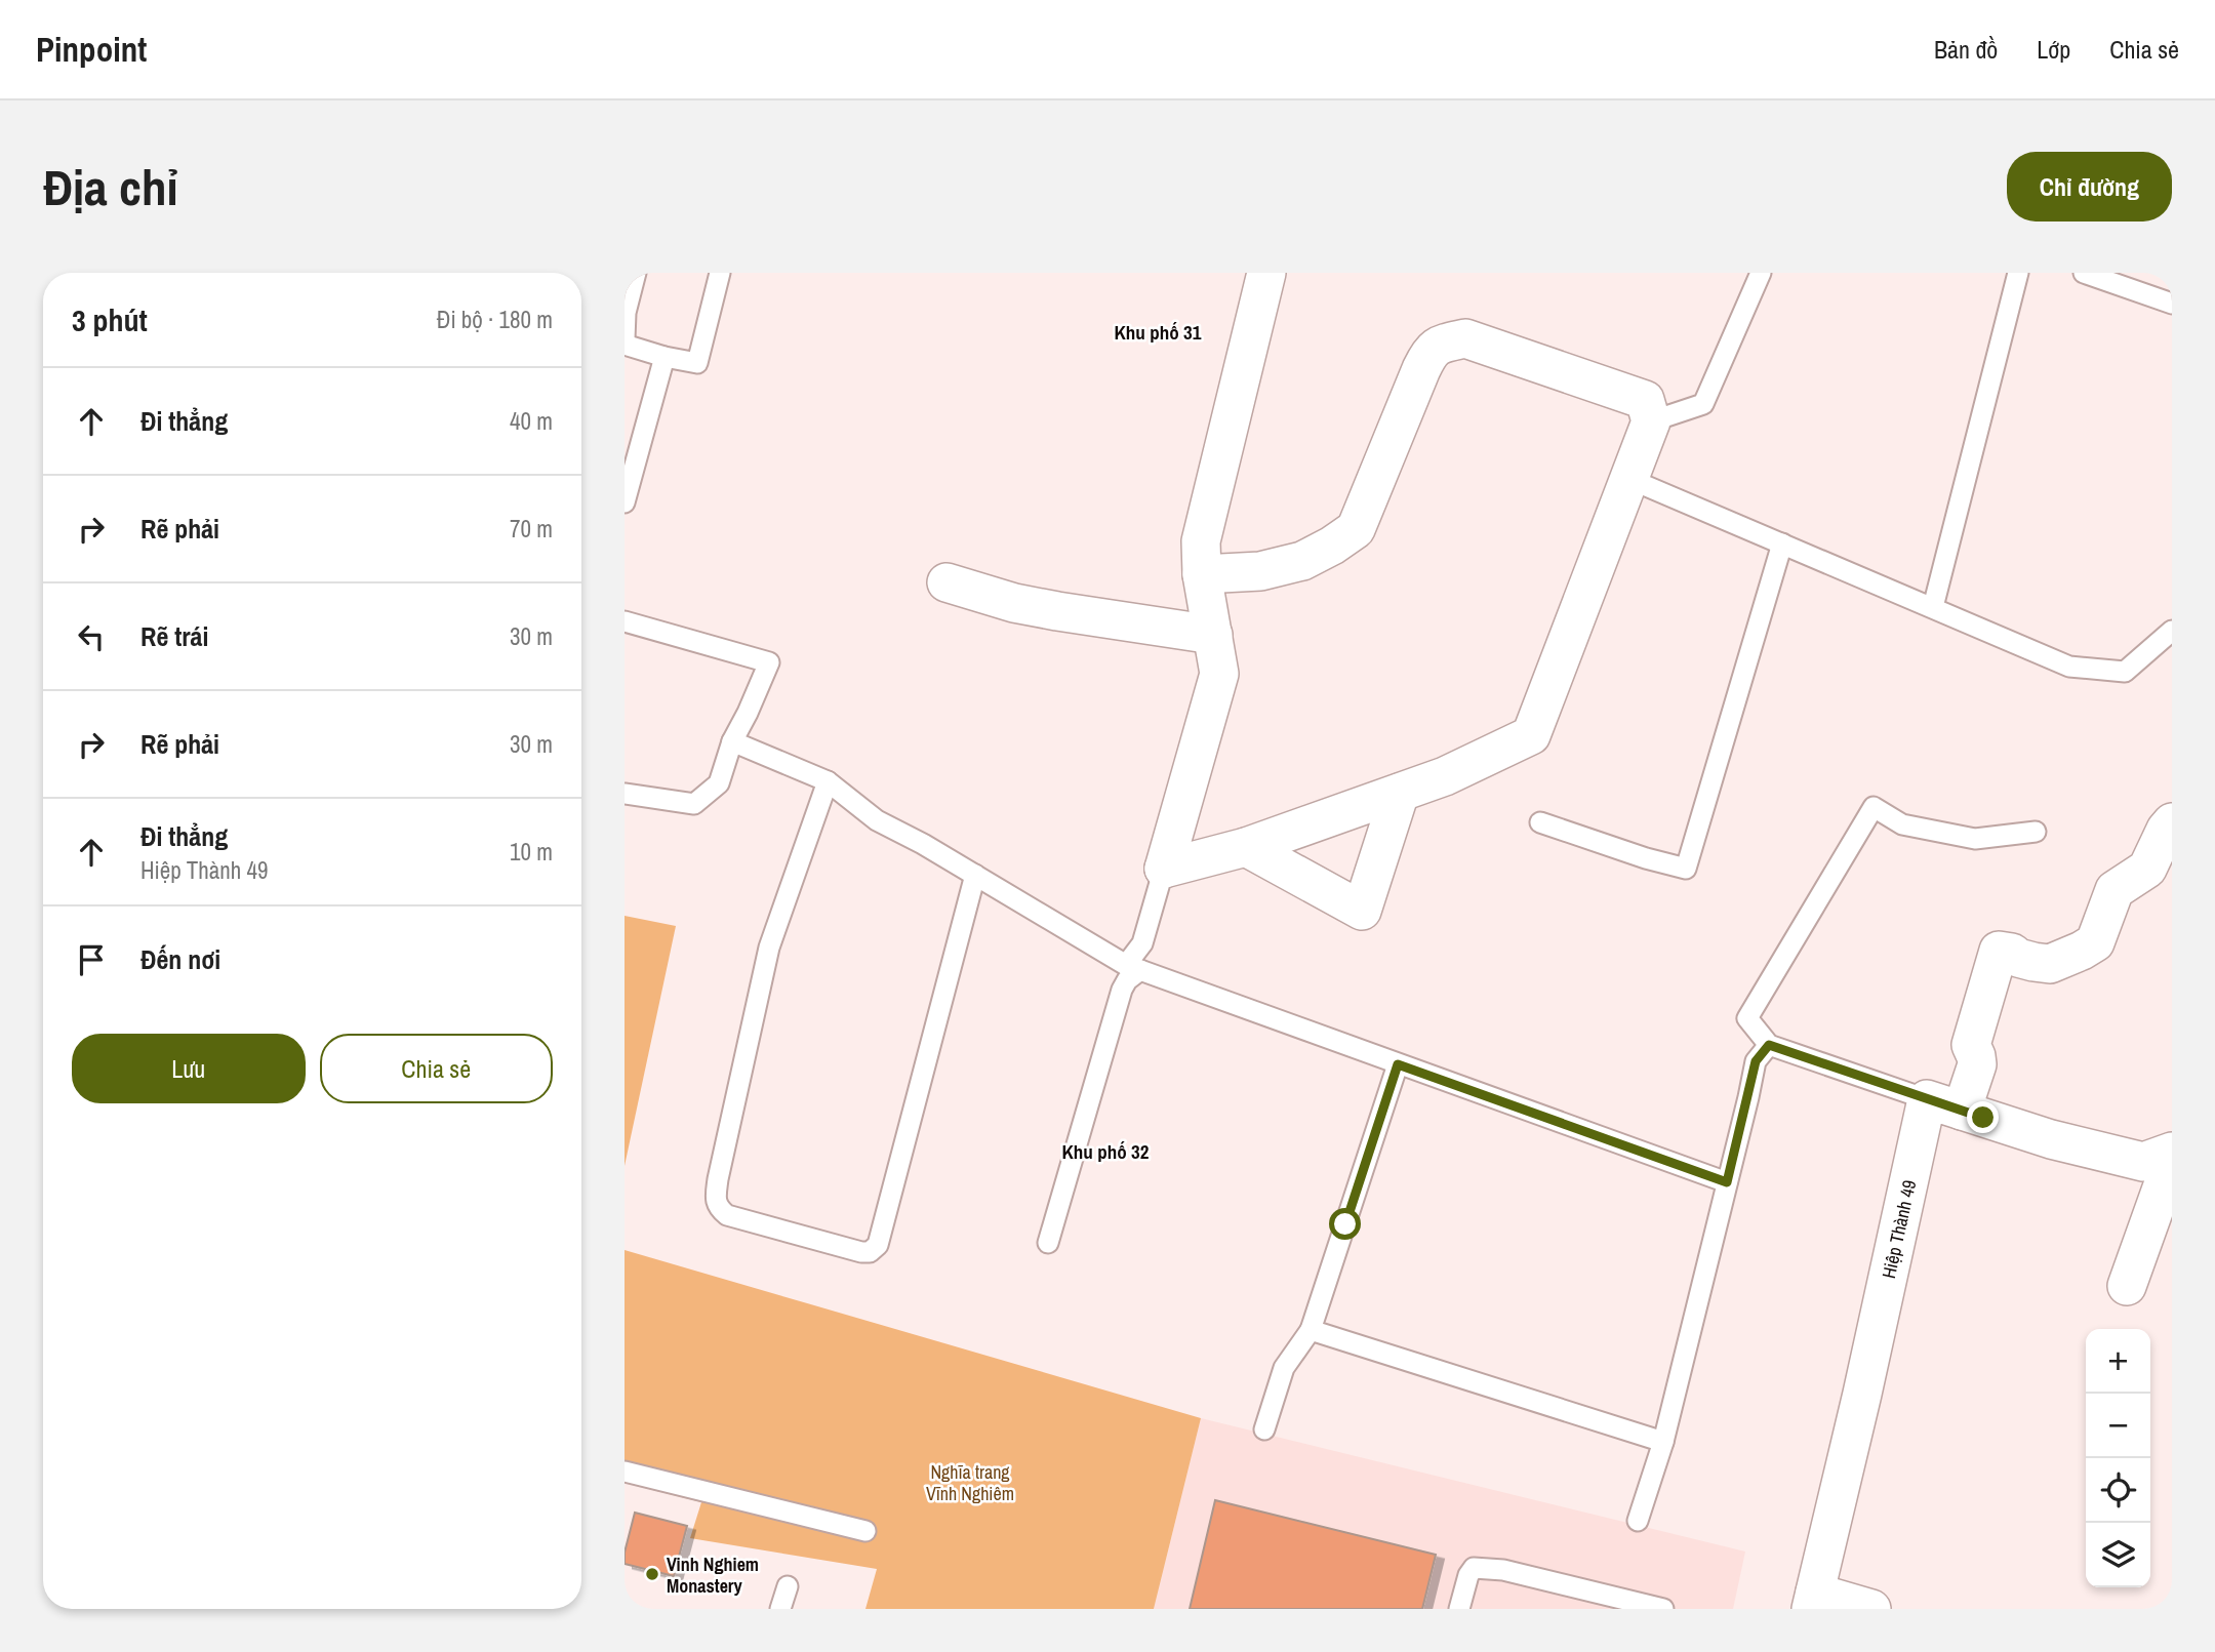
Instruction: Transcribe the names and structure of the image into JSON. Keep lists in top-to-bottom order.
{
  "streets": {
    "street": ["Hiệp Thành 49"]
  },
  "districts": ["Khu phố 31", "Khu phố 32"],
  "parks": ["Nghĩa trang Vĩnh Nghiêm"],
  "places": ["Vinh Nghiem Monastery"],
  "page": {
    "header": "Pinpoint",
    "nav": ["Bản đồ", "Lớp", "Chia sẻ"],
    "buttons": [
      "Chỉ đường",
      ["Lưu", "Chia sẻ"]
    ],
    "title": "Địa chỉ",
    "heading": ["3 phút", "Đi bộ · 180 m"],
    "list": [
      ["Đi thẳng", "40 m"],
      ["Rẽ phải", "70 m"],
      ["Rẽ trái", "30 m"],
      ["Rẽ phải", "30 m"],
      ["Đi thẳng", "Hiệp Thành 49", "10 m"],
      "Đến nơi"
    ],
    "map_buttons": ["+", "−"]
  }
}
